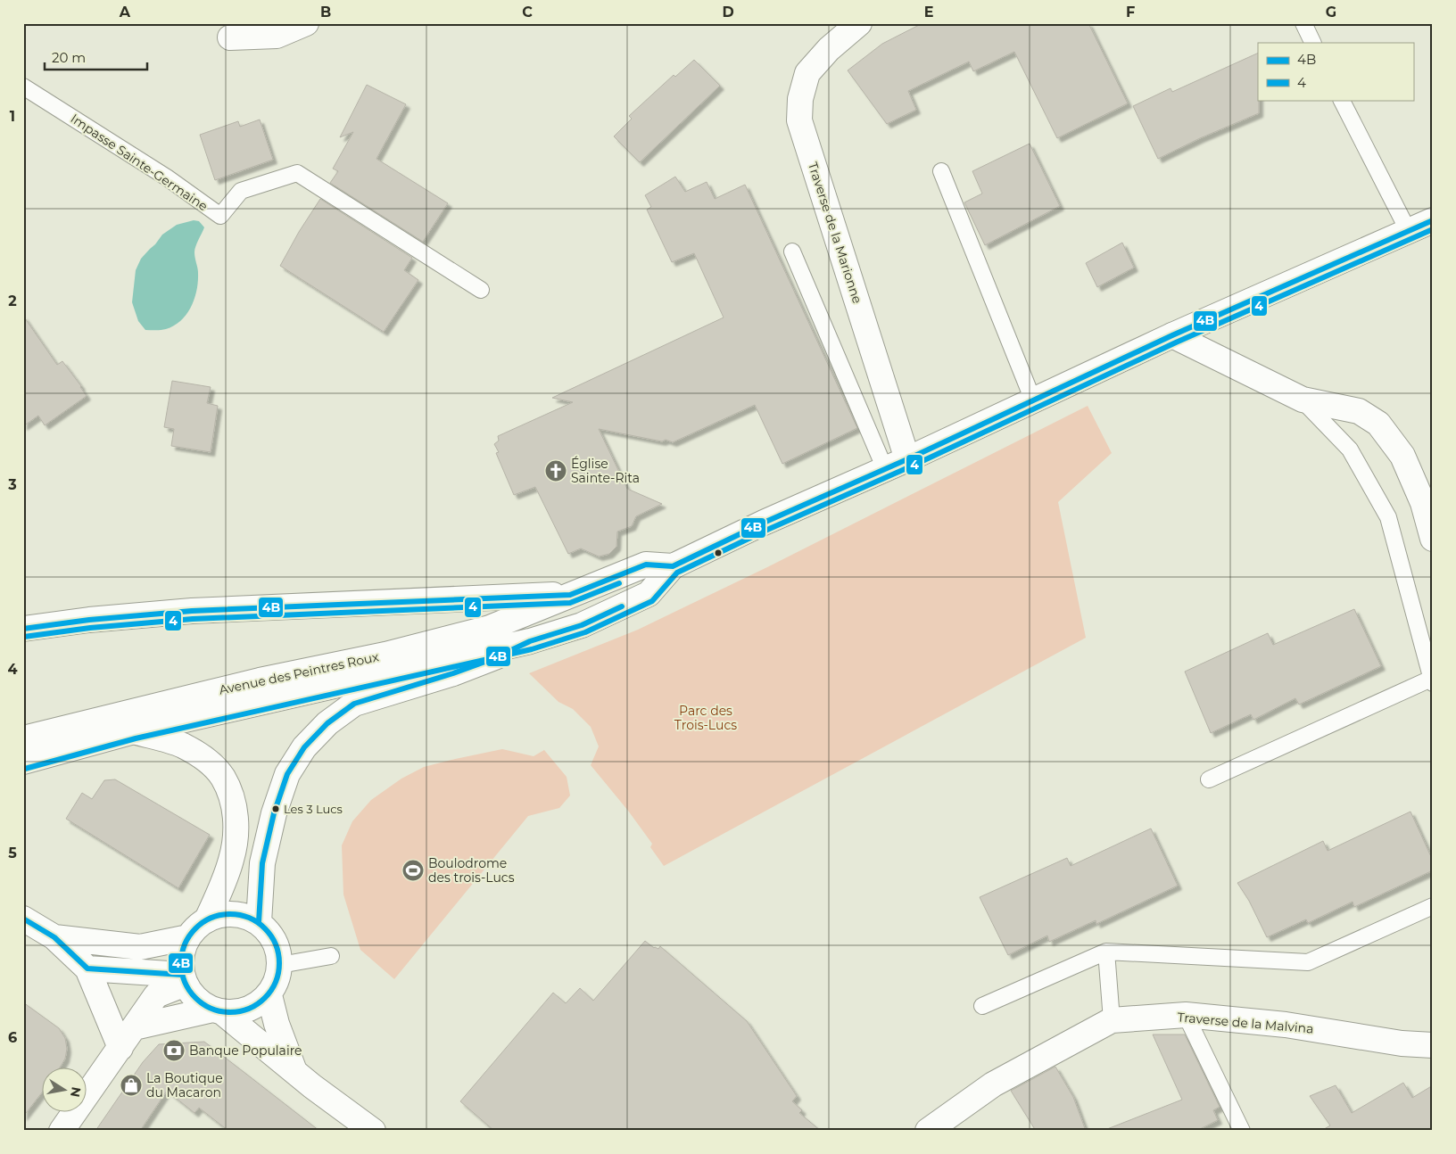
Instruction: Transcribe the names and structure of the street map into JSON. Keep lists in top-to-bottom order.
{
  "streets": {
    "main road": ["Traverse de la Marionne", "Avenue des Peintres Roux", "Traverse de la Malvina"],
    "lane": ["Impasse Sainte-Germaine"]
  },
  "parks": ["Parc des Trois-Lucs"],
  "places": {
    "church": ["Église Sainte-Rita"],
    "other": ["Les 3 Lucs"],
    "sports": ["Boulodrome des trois-Lucs"],
    "bank": ["Banque Populaire"],
    "shop": ["La Boutique du Macaron"]
  },
  "lines": ["transit line 4B", "transit line 4"],
  "legend": ["4B", "4"],
  "scale_bar": "20 m",
  "north": "right",
  "grid": {
    "columns": [
      "A",
      "B",
      "C",
      "D",
      "E",
      "F",
      "G"
    ],
    "rows": [
      "1",
      "2",
      "3",
      "4",
      "5",
      "6"
    ]
  }
}
